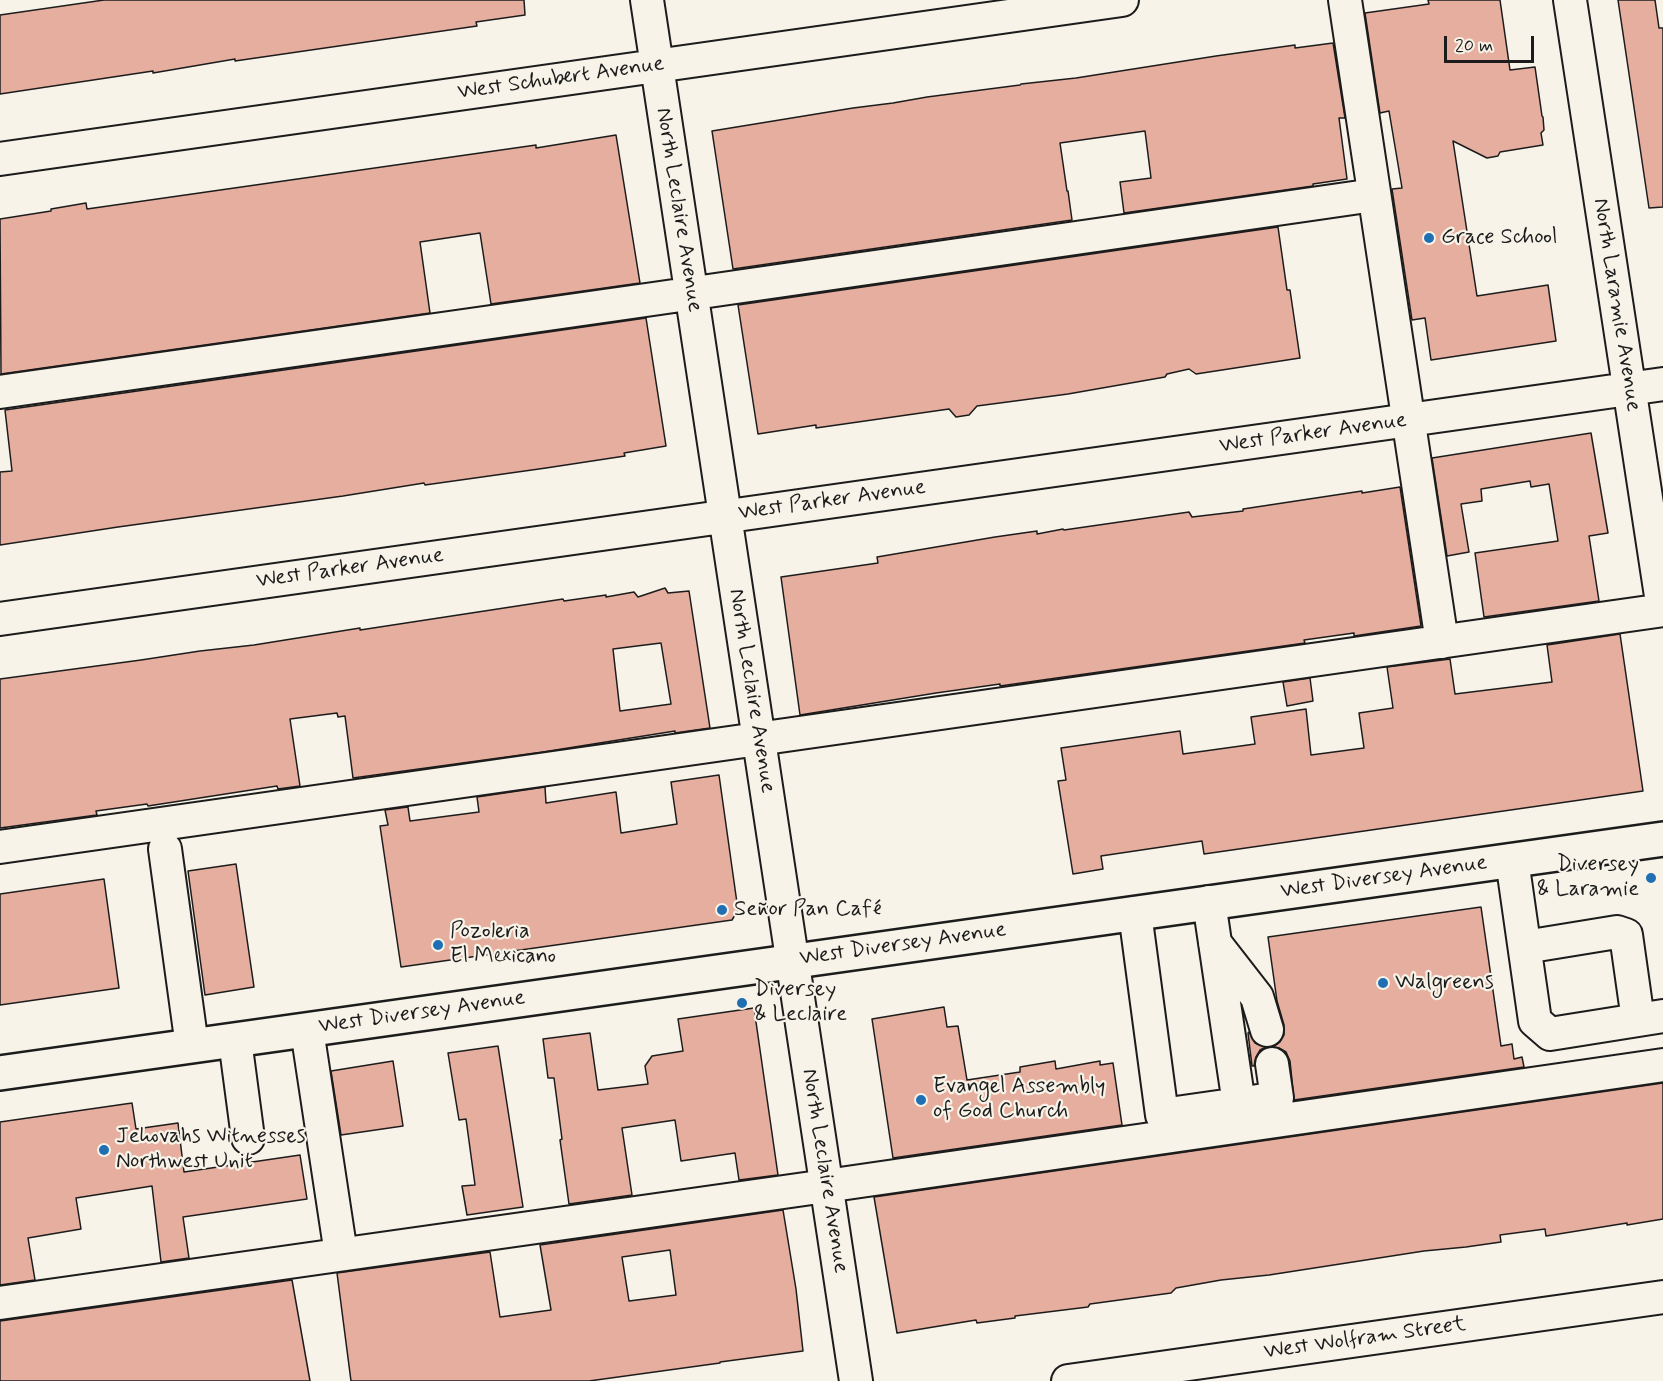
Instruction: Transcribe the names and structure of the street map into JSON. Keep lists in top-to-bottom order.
{
  "streets": {
    "main road": ["West Diversey Avenue"],
    "street": [
      "West Schubert Avenue",
      "North Leclaire Avenue",
      "North Laramie Avenue",
      "West Parker Avenue",
      "West Wolfram Street"
    ]
  },
  "crossings": [
    ["West Schubert Avenue", "North Leclaire Avenue"],
    ["North Leclaire Avenue", "West Parker Avenue"],
    ["North Leclaire Avenue", "West Diversey Avenue"],
    ["North Laramie Avenue", "West Parker Avenue"]
  ],
  "places": [
    "Grace School",
    "Diversey & Laramie",
    "Señor Pan Café",
    "Pozoleria El Mexicano",
    "Walgreens",
    "Diversey & Leclaire",
    "Evangel Assembly of God Church",
    "Jehovahs Witnesses Northwest Unit"
  ],
  "scale_bar": "20 m"
}
